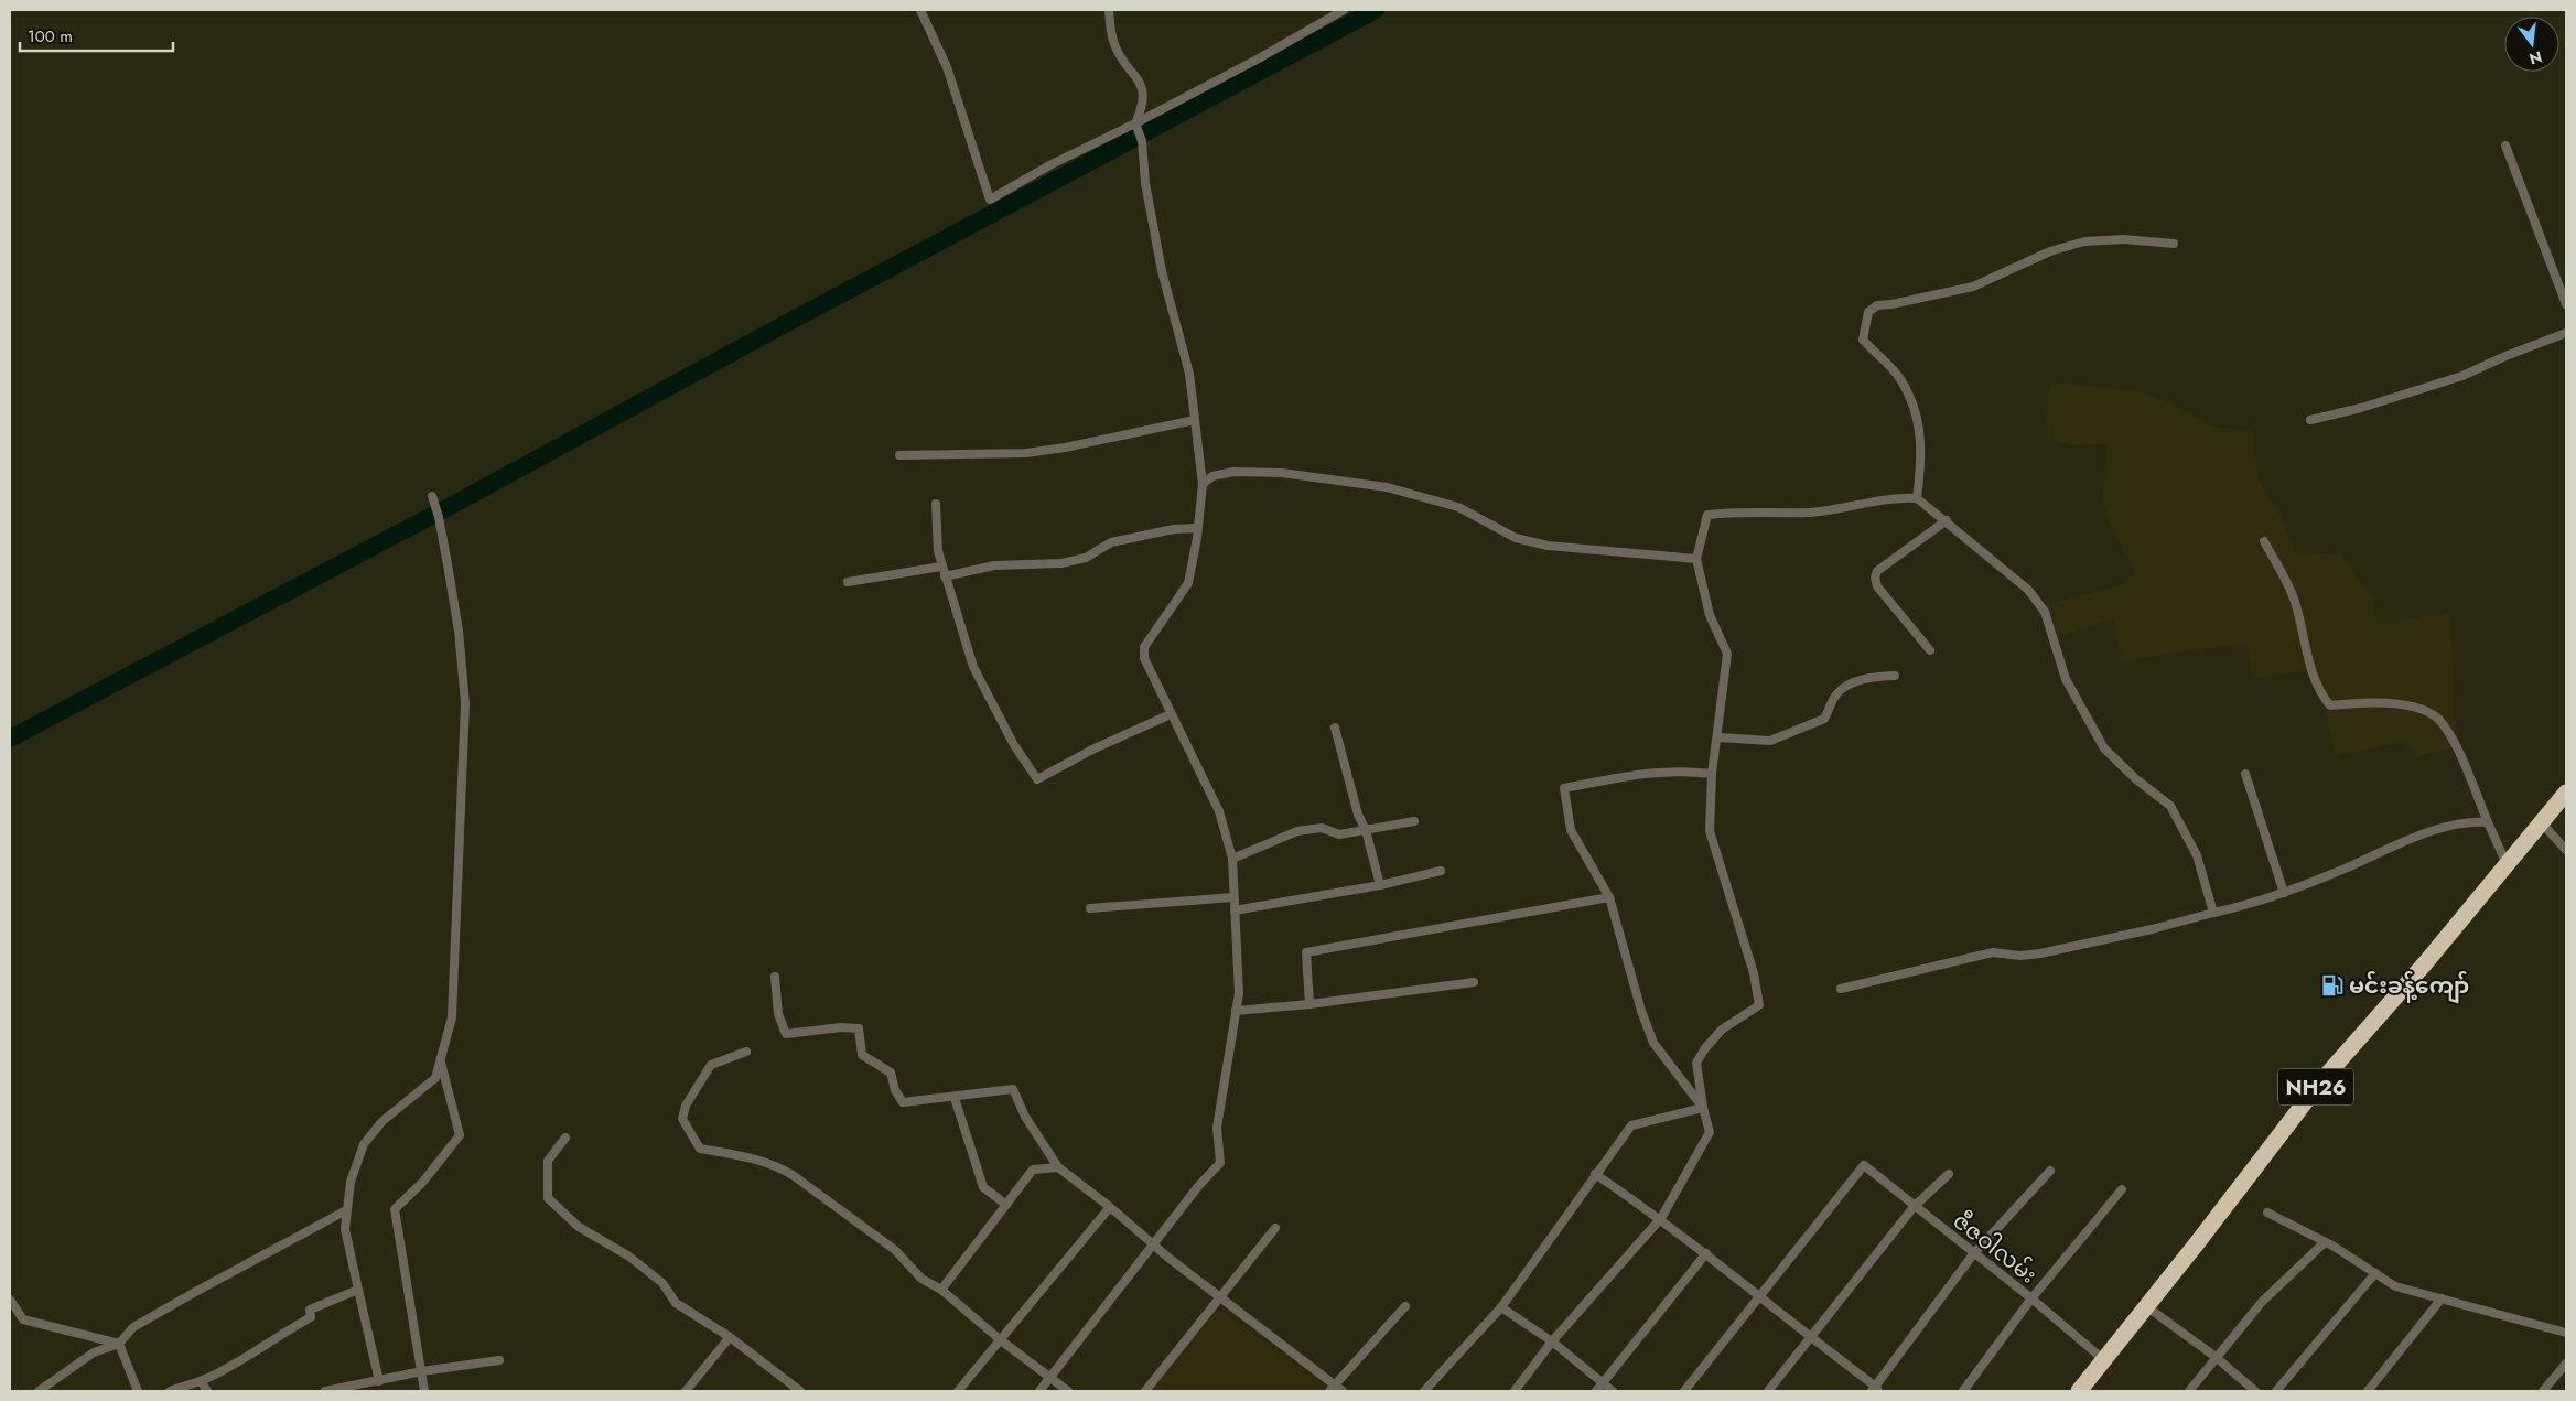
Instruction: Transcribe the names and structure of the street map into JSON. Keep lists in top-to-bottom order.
{
  "streets": {
    "highway": ["NH26"],
    "street": ["ဇီဇဝါလမ်း"]
  },
  "crossings": [
    ["NH26", "ဇီဇဝါလမ်း"]
  ],
  "places": {
    "fuel station": ["မင်းခန့်ကျော်"]
  },
  "scale_bar": "100 m",
  "north": "bottom"
}
